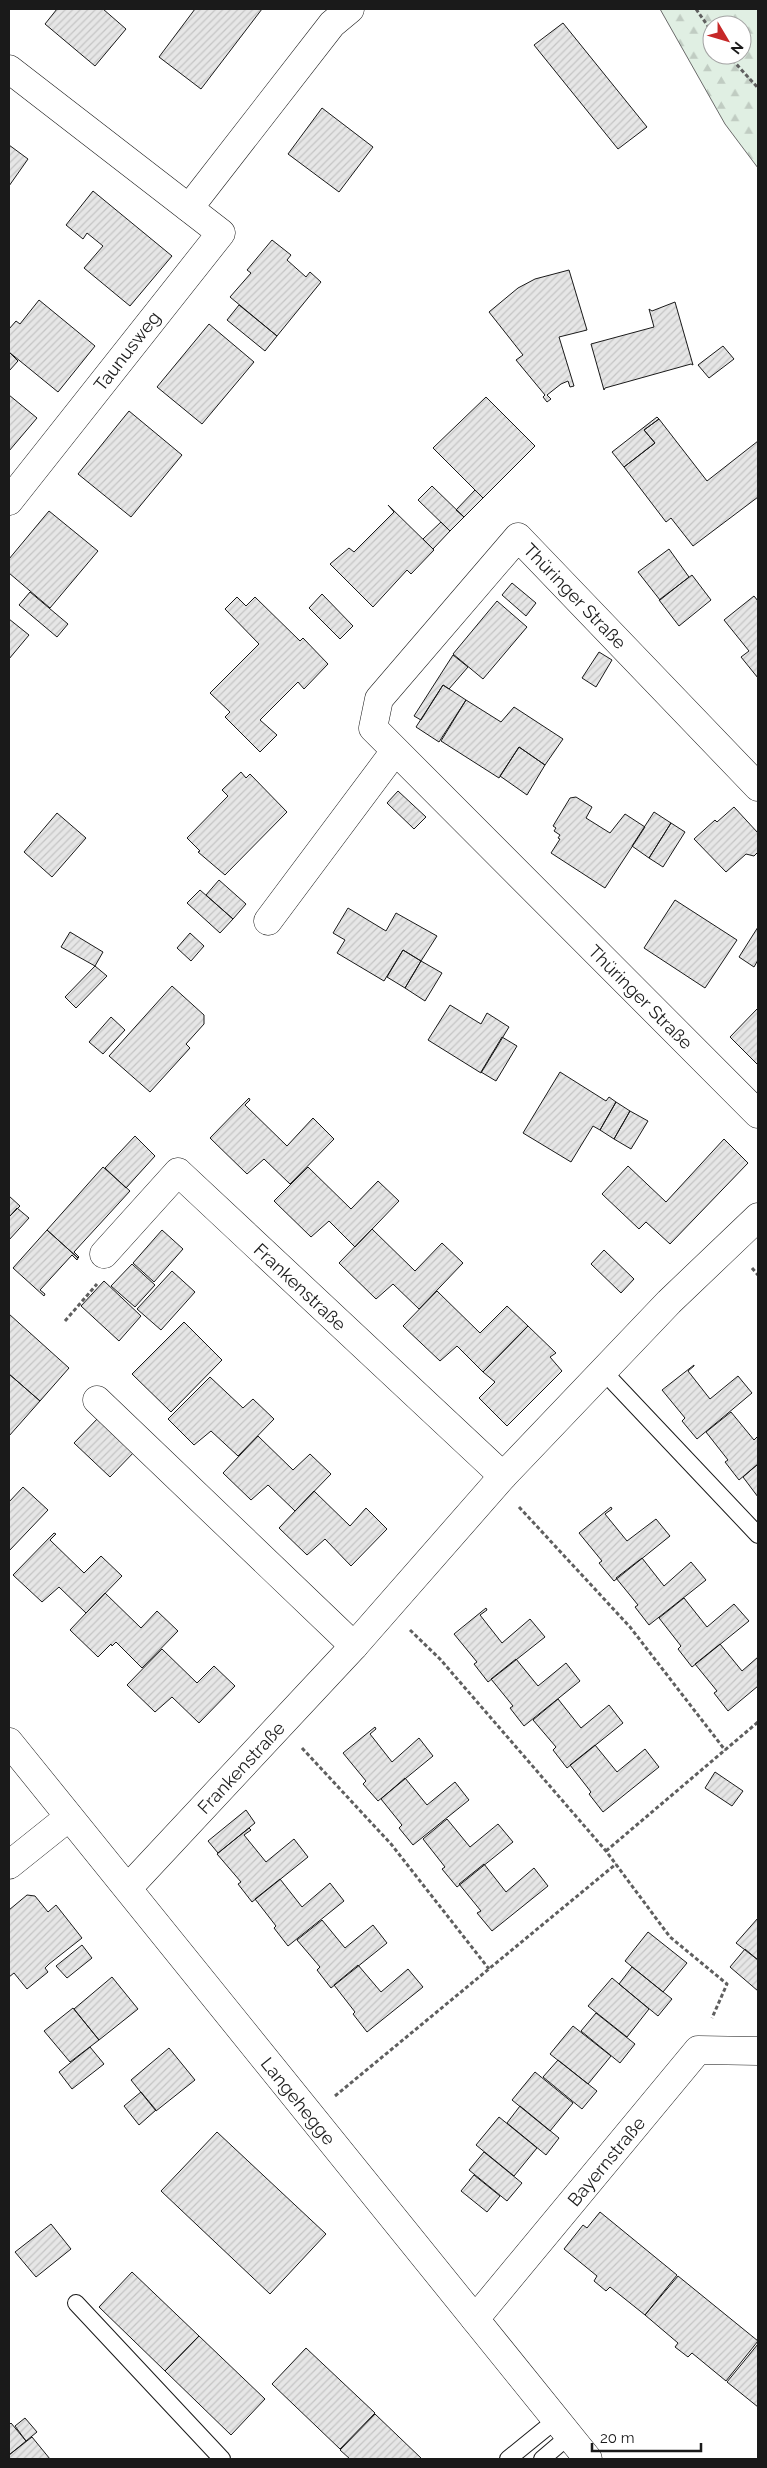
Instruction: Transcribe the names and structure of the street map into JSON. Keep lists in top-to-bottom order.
{
  "streets": {
    "street": [
      "Taunusweg",
      "Thüringer Straße",
      "Frankenstraße",
      "Langehegge",
      "Bayernstraße"
    ]
  },
  "crossings": [
    ["Frankenstraße", "Langehegge"],
    ["Langehegge", "Bayernstraße"]
  ],
  "scale_bar": "20 m",
  "north": "bottom right"
}
